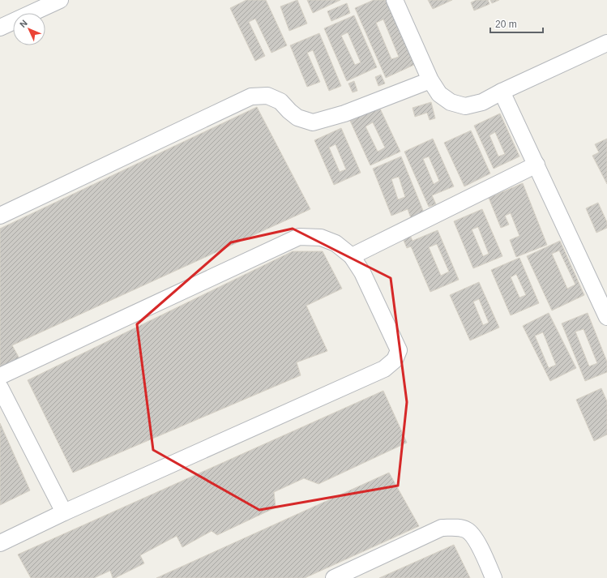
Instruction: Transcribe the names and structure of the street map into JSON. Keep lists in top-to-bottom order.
{
  "scale_bar": "20 m",
  "north": "top left"
}
